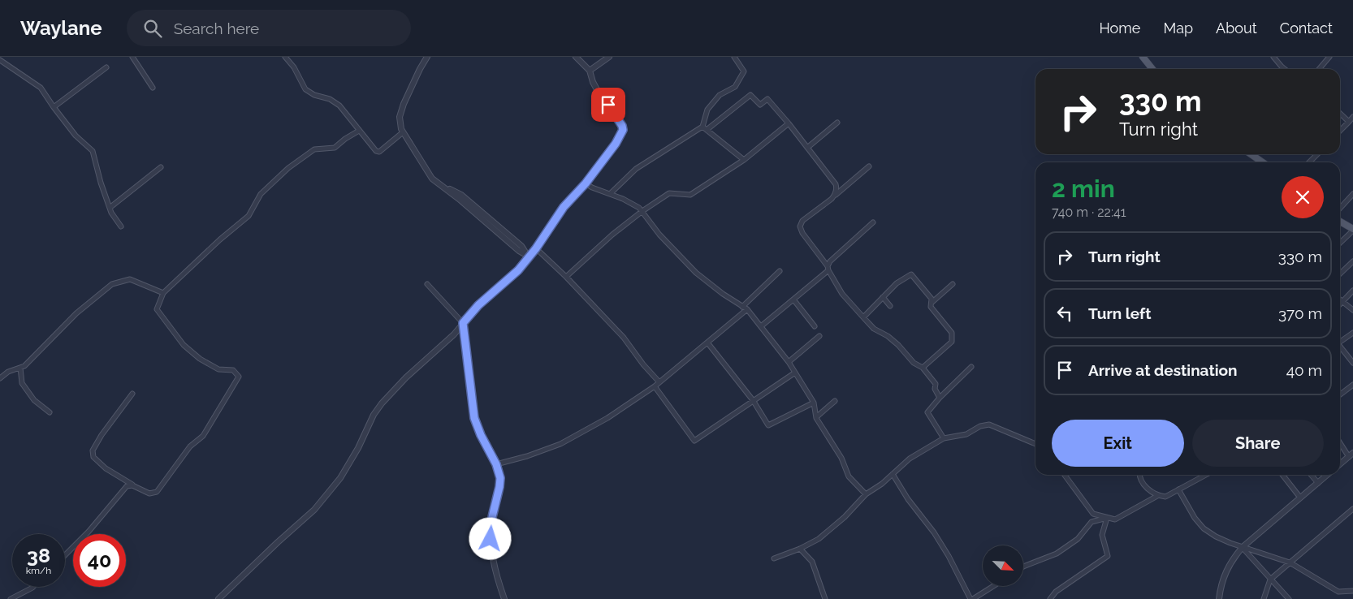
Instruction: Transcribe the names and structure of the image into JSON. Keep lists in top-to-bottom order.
{
  "north": "bottom right",
  "page": {
    "header": "Waylane",
    "search": "Search here",
    "nav": [
      "Home",
      "Map",
      "About",
      "Contact"
    ],
    "turn": ["330 m", "Turn right"],
    "heading": ["2 min", "740 m · 22:41"],
    "list": [
      {
        "name": "Turn right",
        "value": "330 m"
      },
      {
        "name": "Turn left",
        "value": "370 m"
      },
      {
        "name": "Arrive at destination",
        "value": "40 m"
      }
    ],
    "buttons": ["Exit", "Share"],
    "speed": "38 km/h",
    "limit": "40"
  }
}
